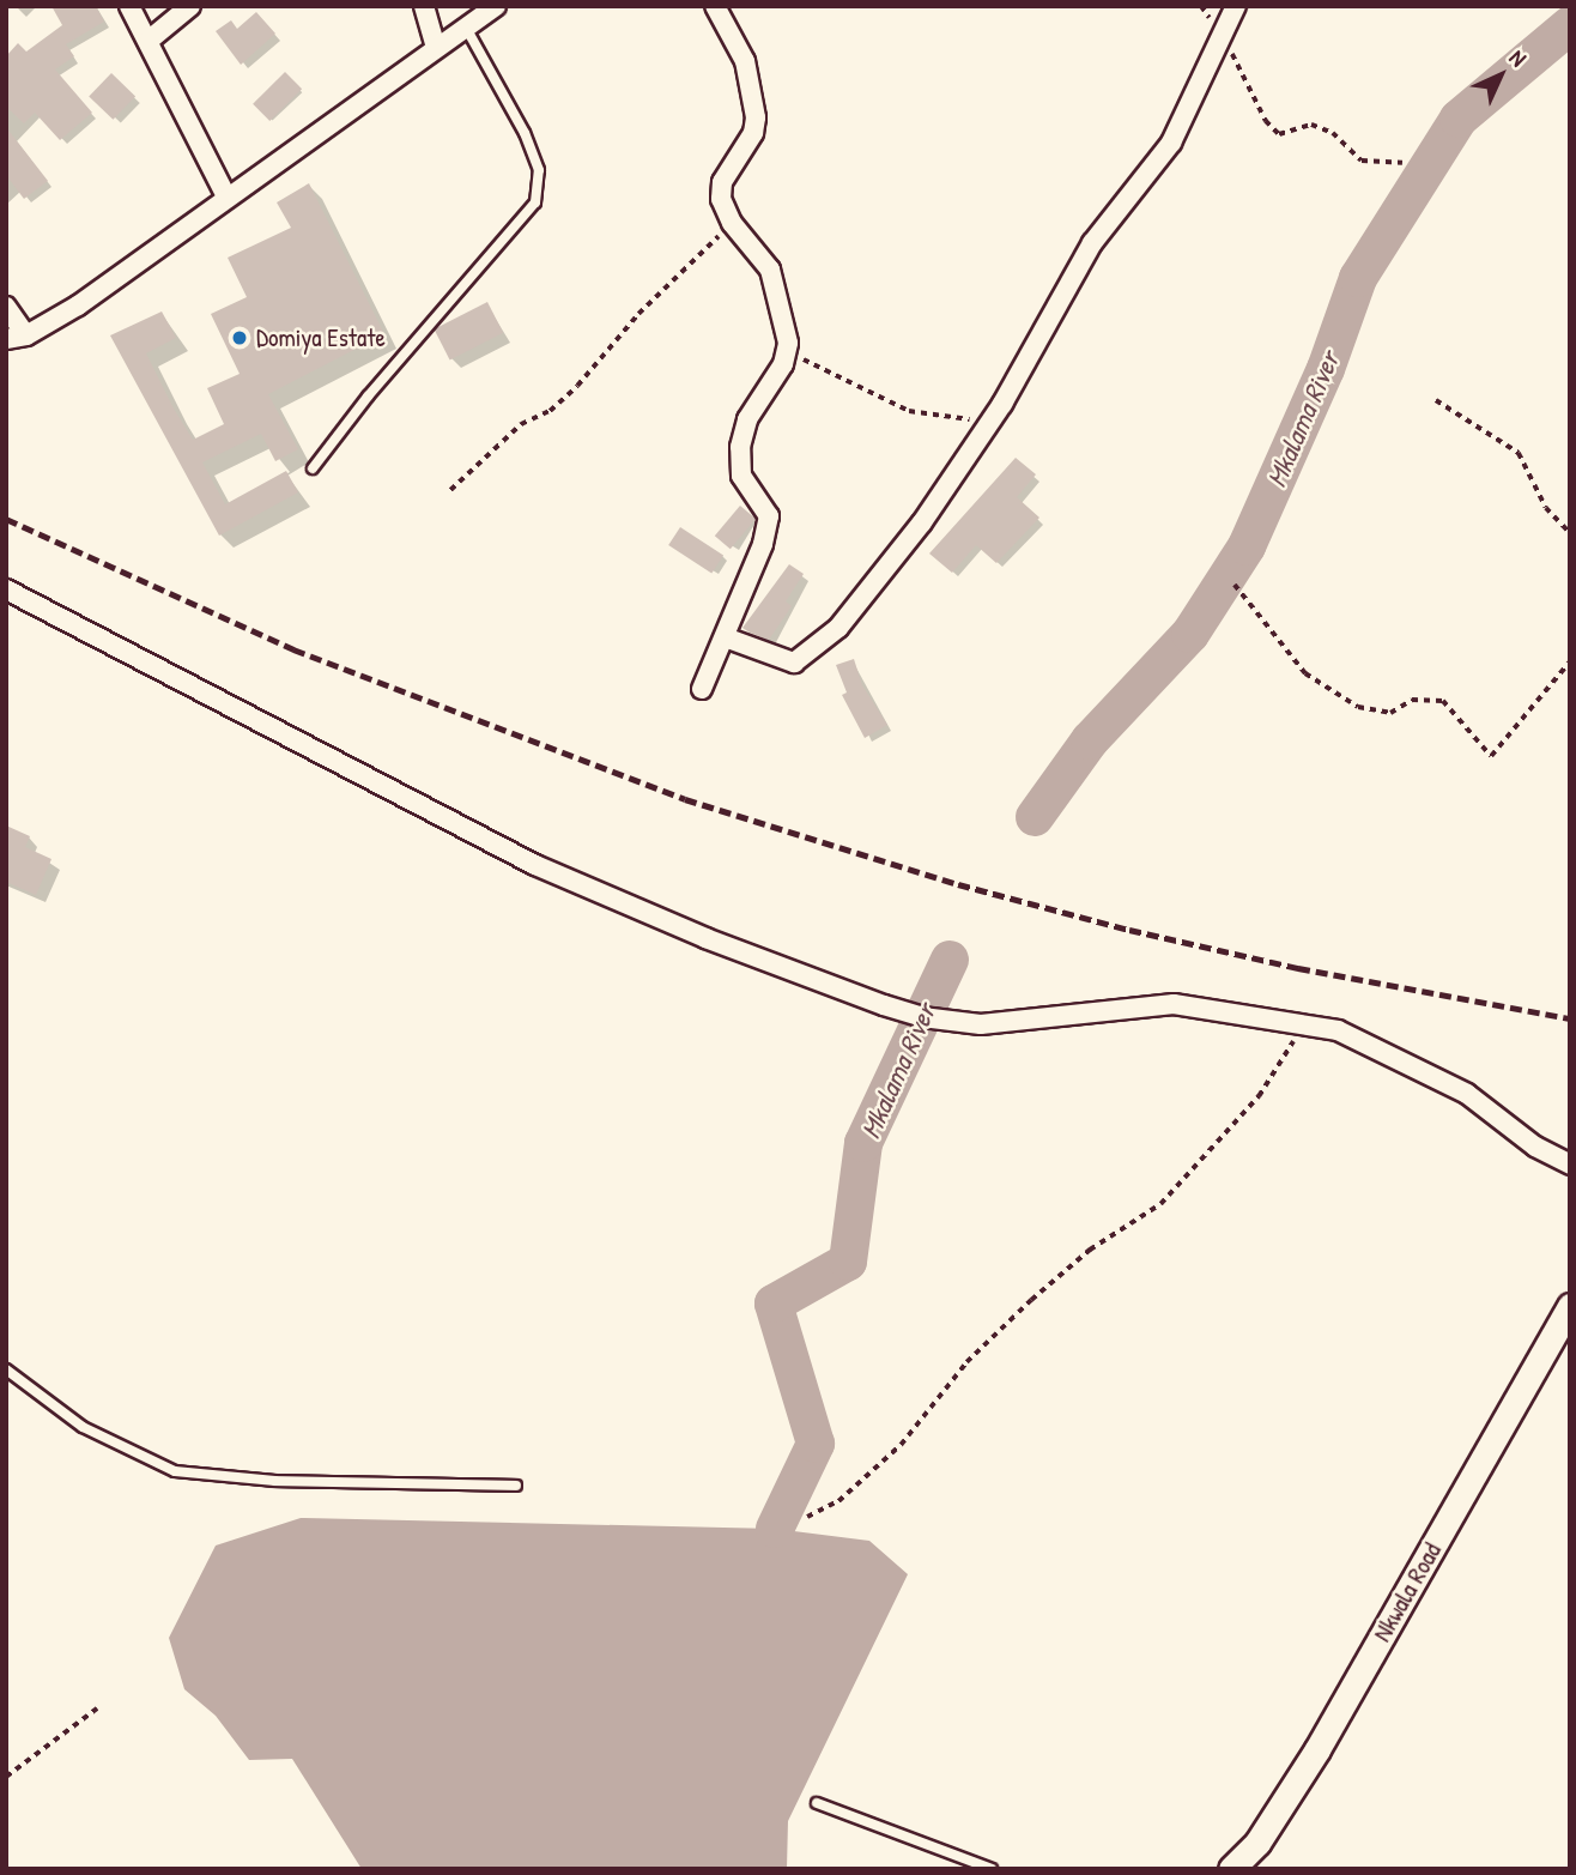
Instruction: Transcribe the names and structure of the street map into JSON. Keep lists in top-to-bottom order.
{
  "streets": {
    "street": ["Nkwala Road"]
  },
  "water": ["Mkalama River"],
  "places": ["Domiya Estate"],
  "north": "top right"
}
